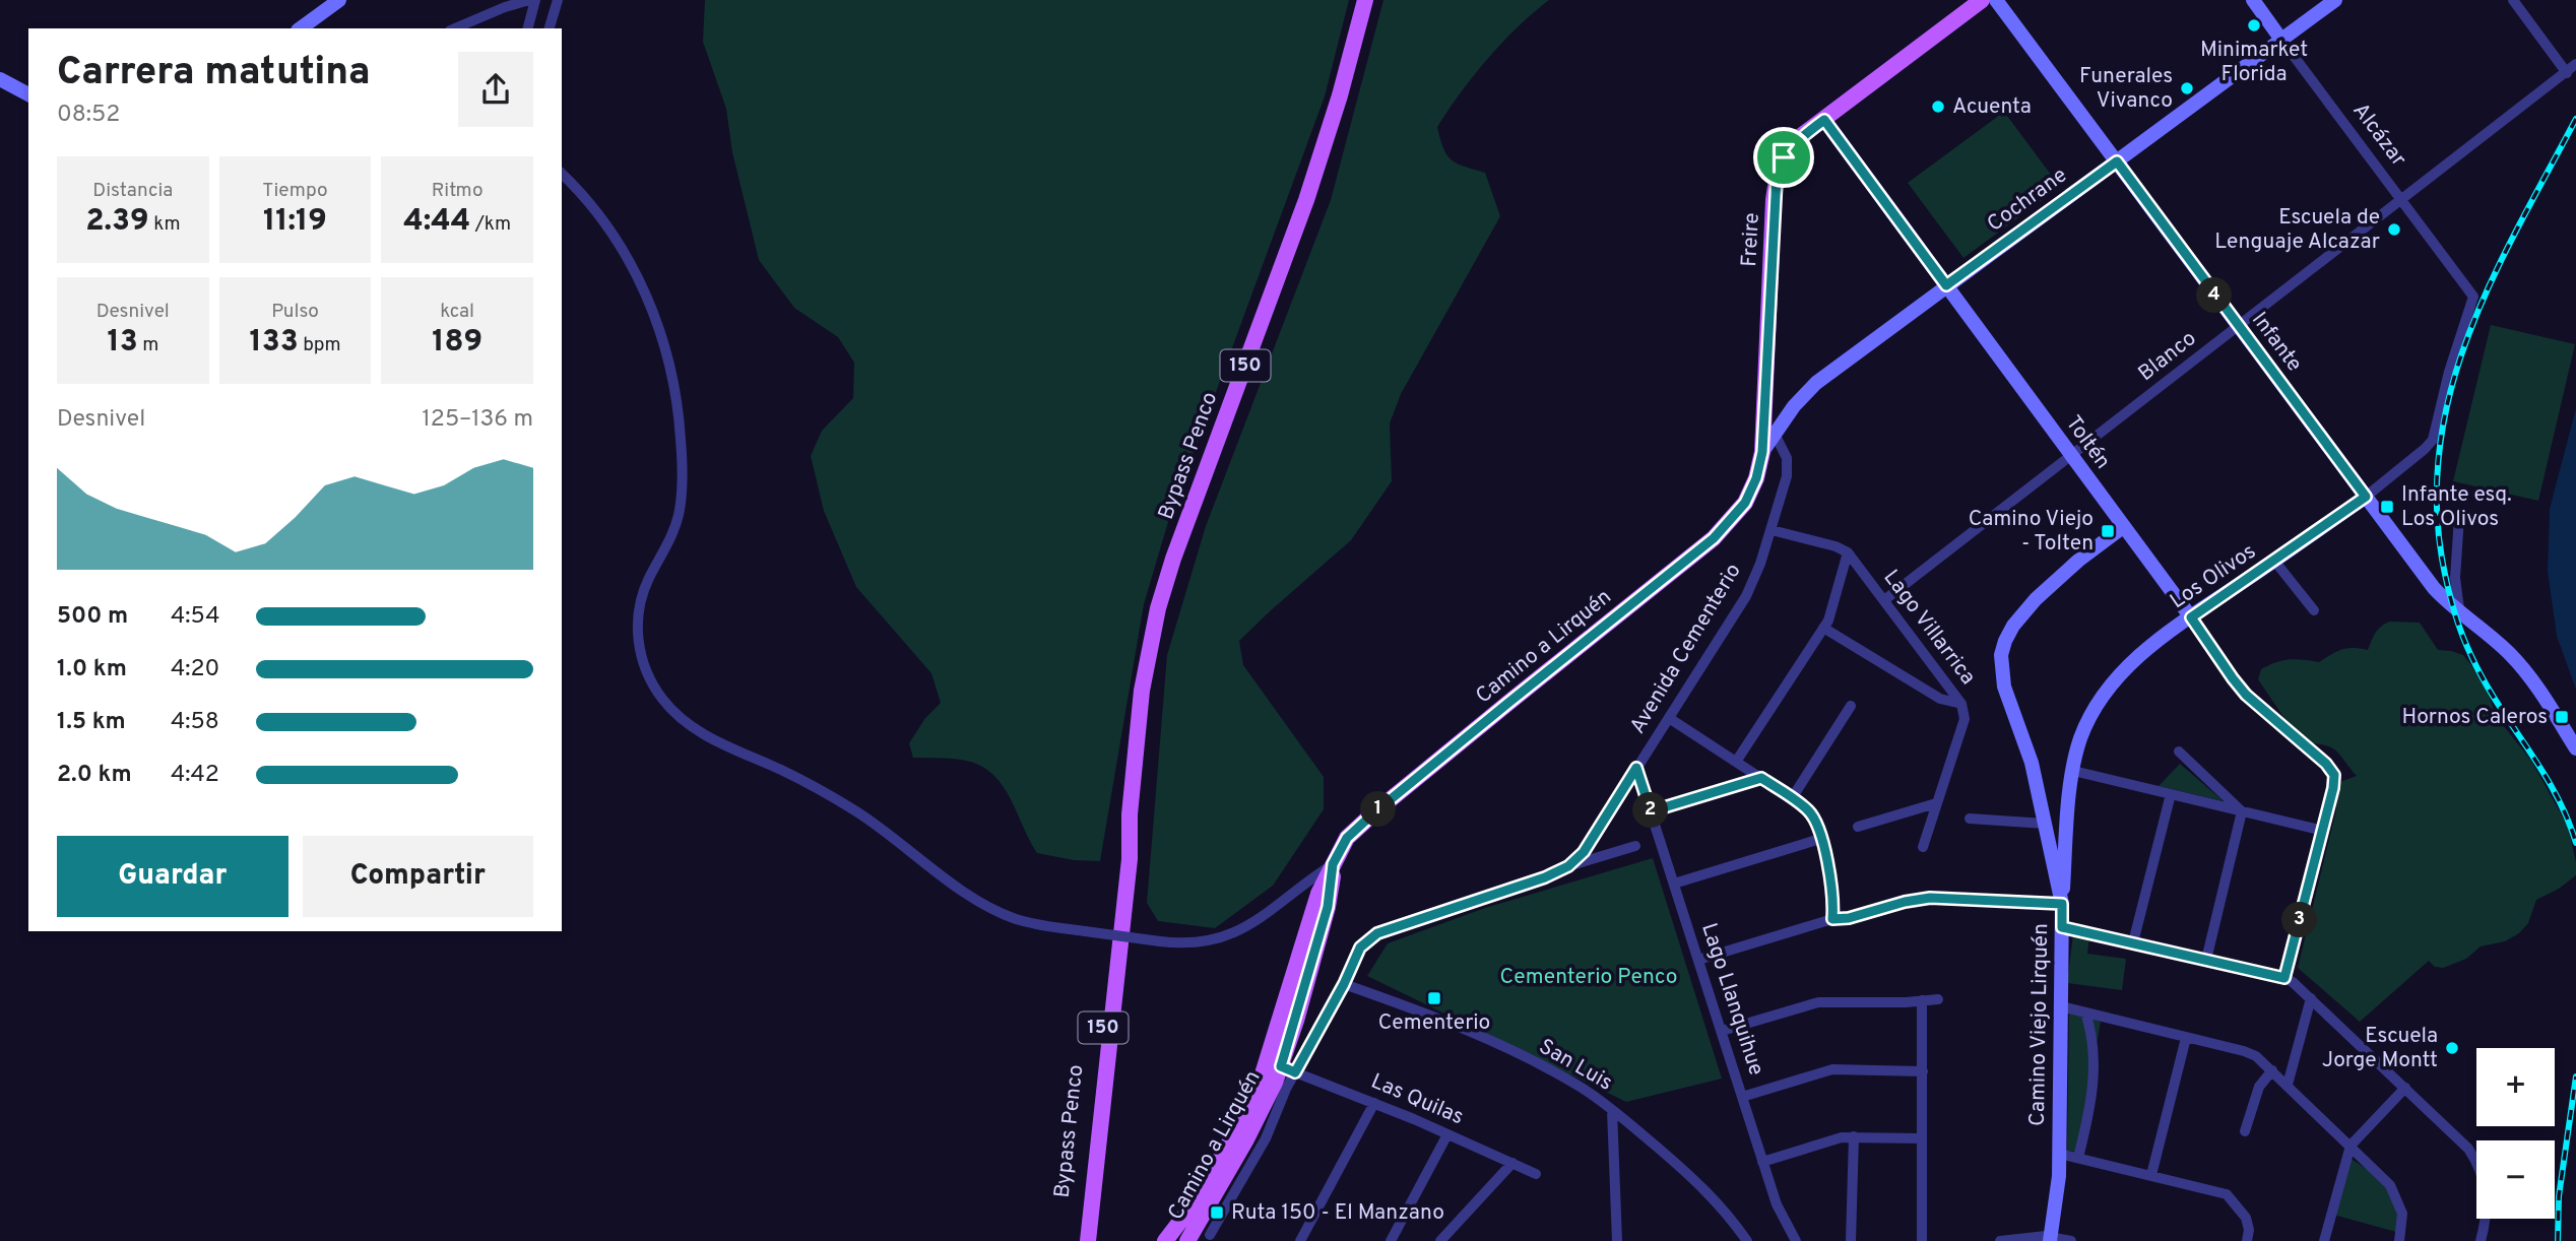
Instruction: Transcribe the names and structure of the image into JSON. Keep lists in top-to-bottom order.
{
  "streets": {
    "main road": [
      "Freire",
      "150",
      "Bypass Penco",
      "Camino a Lirquén"
    ],
    "street": [
      "Alcázar",
      "Cochrane",
      "Infante",
      "Blanco",
      "Toltén",
      "Los Olivos",
      "Lago Villarrica",
      "Avenida Cementerio",
      "Lago Llanquihue",
      "Camino Viejo Lirquén",
      "San Luis",
      "Las Quilas"
    ]
  },
  "crossings": [
    ["Alcázar", "Cochrane"],
    ["Alcázar", "Blanco"],
    ["Alcázar", "Los Olivos"],
    ["Cochrane", "Freire"],
    ["Cochrane", "Infante"],
    ["Cochrane", "Toltén"],
    ["Cochrane", "Camino a Lirquén"],
    ["Cochrane", "Avenida Cementerio"],
    ["Freire", "Toltén"],
    ["Freire", "Camino a Lirquén"],
    ["Infante", "Blanco"],
    ["Infante", "Los Olivos"],
    ["Blanco", "Toltén"],
    ["Blanco", "Lago Villarrica"],
    ["Toltén", "Los Olivos"],
    ["Toltén", "Camino Viejo Lirquén"],
    ["Los Olivos", "Camino Viejo Lirquén"],
    ["Camino a Lirquén", "Avenida Cementerio"],
    ["Camino a Lirquén", "Las Quilas"],
    ["Avenida Cementerio", "Lago Llanquihue"],
    ["Avenida Cementerio", "San Luis"],
    ["Avenida Cementerio", "Las Quilas"]
  ],
  "parks": ["Cementerio Penco"],
  "places": {
    "other": [
      "Minimarket Florida",
      "Funerales Vivanco",
      "Acuenta",
      "Escuela de Lenguaje Alcazar",
      "Escuela Jorge Montt"
    ],
    "transit": [
      "Infante esq. Los Olivos",
      "Camino Viejo - Tolten",
      "Hornos Caleros",
      "Cementerio",
      "Ruta 150 - El Manzano"
    ]
  },
  "page": {
    "heading": ["Carrera matutina", "08:52"],
    "stats": [
      ["Distancia", "2.39 km"],
      ["Tiempo", "11:19"],
      ["Ritmo", "4:44 /km"],
      ["Desnivel", "13 m"],
      ["Pulso", "133 bpm"],
      ["kcal", "189"]
    ],
    "pins": [
      "4",
      "1",
      "2",
      "3"
    ],
    "chart": ["Desnivel", "125–136 m"],
    "list": [
      {
        "name": "500 m",
        "note": "4:54"
      },
      {
        "name": "1.0 km",
        "note": "4:20"
      },
      {
        "name": "1.5 km",
        "note": "4:58"
      },
      {
        "name": "2.0 km",
        "note": "4:42"
      }
    ],
    "buttons": ["Guardar", "Compartir"],
    "map_buttons": ["+", "−"]
  }
}
